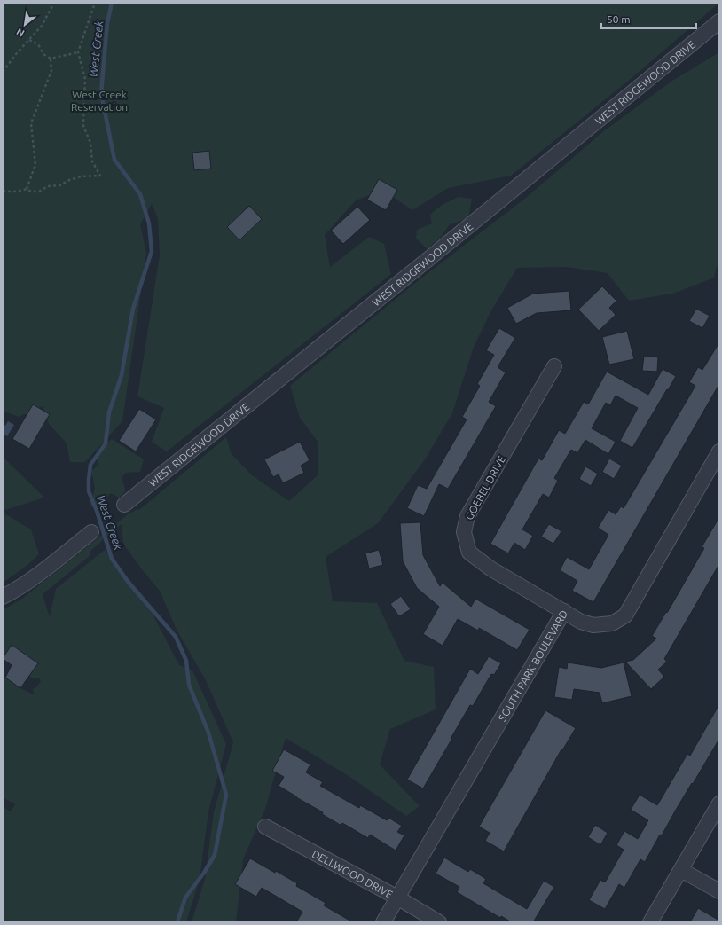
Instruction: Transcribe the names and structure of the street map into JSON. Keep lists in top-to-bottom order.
{
  "streets": {
    "street": [
      "WEST RIDGEWOOD DRIVE",
      "GOEBEL DRIVE",
      "SOUTH PARK BOULEVARD",
      "DELLWOOD DRIVE"
    ]
  },
  "crossings": [
    ["GOEBEL DRIVE", "SOUTH PARK BOULEVARD"],
    ["SOUTH PARK BOULEVARD", "DELLWOOD DRIVE"]
  ],
  "water": ["West Creek"],
  "parks": ["West Creek Reservation"],
  "scale_bar": "50 m",
  "north": "bottom left"
}
